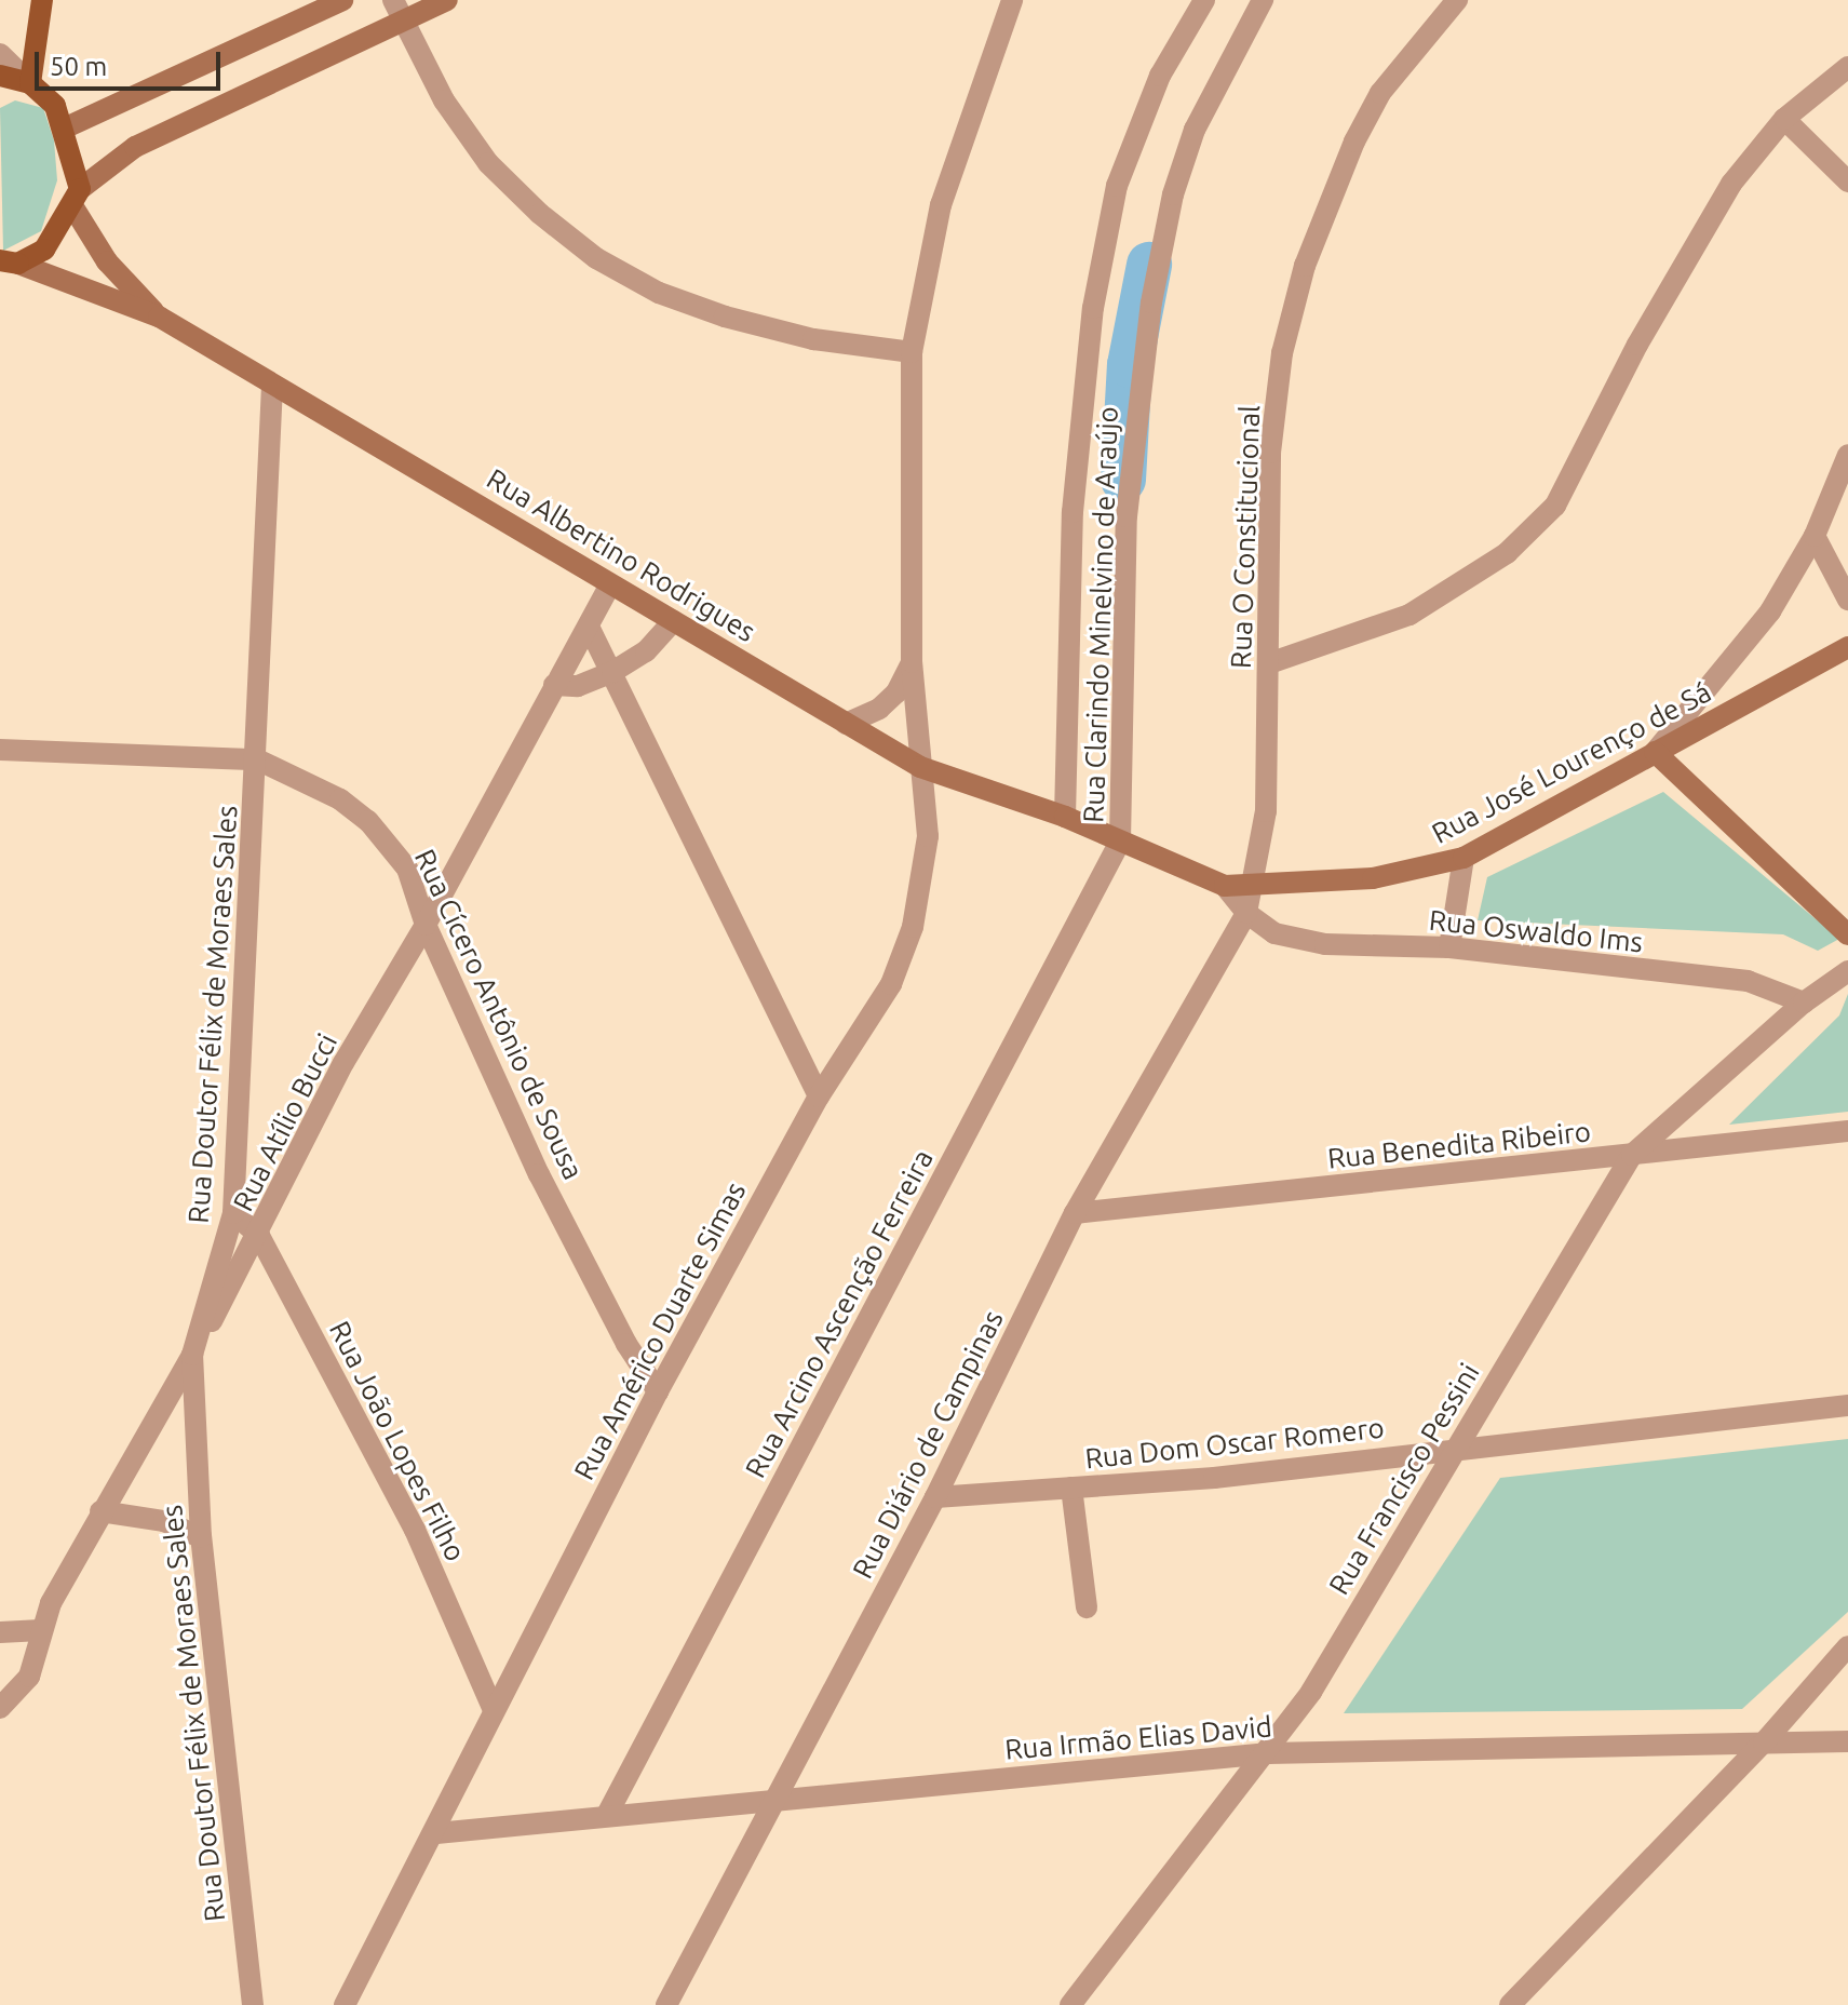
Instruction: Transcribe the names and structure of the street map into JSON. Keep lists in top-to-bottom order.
{
  "streets": {
    "street": [
      "Rua O Constitucional",
      "Rua Albertino Rodrigues",
      "Rua Clarindo Minelvino de Araújo",
      "Rua José Lourenço de Sá",
      "Rua Oswaldo Ims",
      "Rua Doutor Félix de Moraes Sales",
      "Rua Cícero Antônio de Sousa",
      "Rua Atílio Bucci",
      "Rua Benedita Ribeiro",
      "Rua Arcino Ascenção Ferreira",
      "Rua Américo Duarte Simas",
      "Rua João Lopes Filho",
      "Rua Dom Oscar Romero",
      "Rua Diário de Campinas",
      "Rua Francisco Pessini",
      "Rua Irmão Elias David"
    ]
  },
  "crossings": [
    ["Rua O Constitucional", "Rua José Lourenço de Sá"],
    ["Rua O Constitucional", "Rua Oswaldo Ims"],
    ["Rua O Constitucional", "Rua Diário de Campinas"],
    ["Rua Albertino Rodrigues", "Rua Oswaldo Ims"],
    ["Rua Albertino Rodrigues", "Rua Doutor Félix de Moraes Sales"],
    ["Rua Albertino Rodrigues", "Rua Atílio Bucci"],
    ["Rua Albertino Rodrigues", "Rua Américo Duarte Simas"],
    ["Rua Clarindo Minelvino de Araújo", "Rua Oswaldo Ims"],
    ["Rua Clarindo Minelvino de Araújo", "Rua Arcino Ascenção Ferreira"],
    ["Rua José Lourenço de Sá", "Rua Oswaldo Ims"],
    ["Rua Oswaldo Ims", "Rua Arcino Ascenção Ferreira"],
    ["Rua Oswaldo Ims", "Rua Diário de Campinas"],
    ["Rua Oswaldo Ims", "Rua Francisco Pessini"],
    ["Rua Doutor Félix de Moraes Sales", "Rua Cícero Antônio de Sousa"],
    ["Rua Doutor Félix de Moraes Sales", "Rua Atílio Bucci"],
    ["Rua Doutor Félix de Moraes Sales", "Rua João Lopes Filho"],
    ["Rua Cícero Antônio de Sousa", "Rua Atílio Bucci"],
    ["Rua Cícero Antônio de Sousa", "Rua Américo Duarte Simas"],
    ["Rua Atílio Bucci", "Rua João Lopes Filho"],
    ["Rua Benedita Ribeiro", "Rua Diário de Campinas"],
    ["Rua Benedita Ribeiro", "Rua Francisco Pessini"],
    ["Rua Arcino Ascenção Ferreira", "Rua Irmão Elias David"],
    ["Rua Américo Duarte Simas", "Rua João Lopes Filho"],
    ["Rua Américo Duarte Simas", "Rua Irmão Elias David"],
    ["Rua Dom Oscar Romero", "Rua Diário de Campinas"],
    ["Rua Dom Oscar Romero", "Rua Francisco Pessini"],
    ["Rua Diário de Campinas", "Rua Irmão Elias David"],
    ["Rua Francisco Pessini", "Rua Irmão Elias David"]
  ],
  "scale_bar": "50 m"
}
